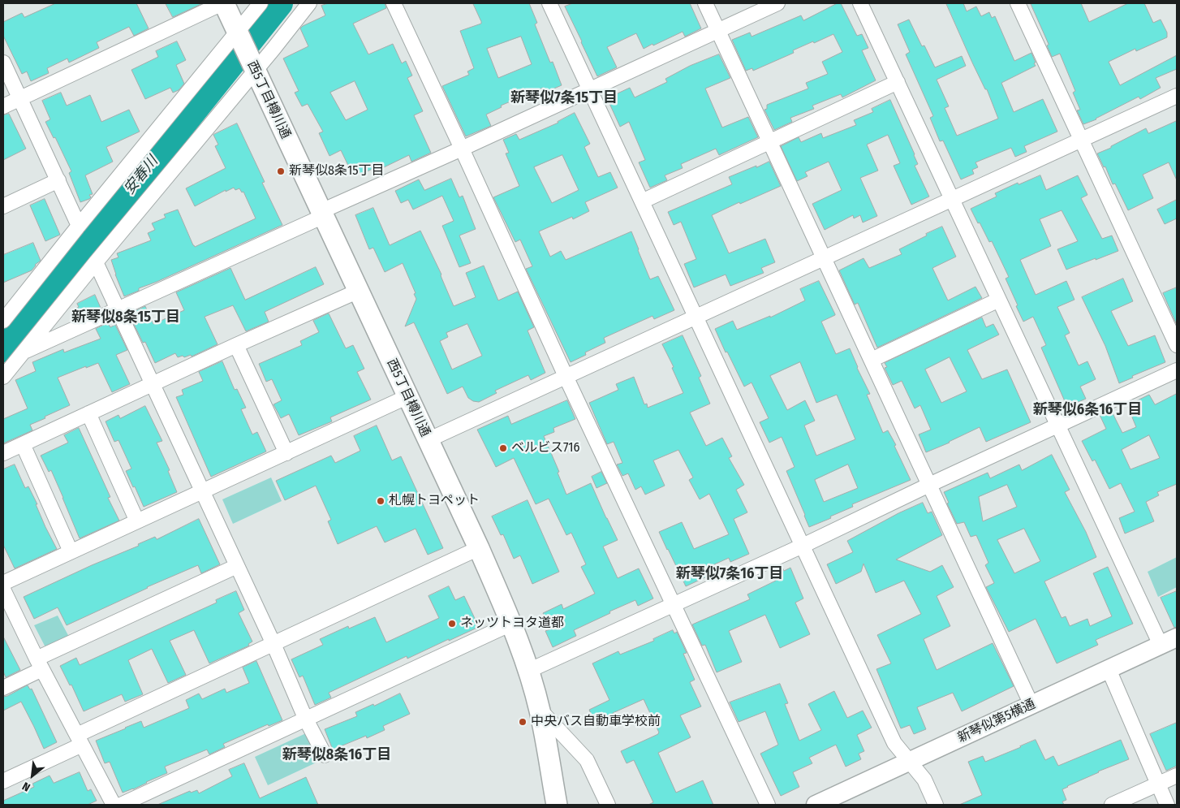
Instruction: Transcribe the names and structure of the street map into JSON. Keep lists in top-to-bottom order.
{
  "streets": {
    "main road": ["西5丁目樽川通"],
    "street": ["新琴似第5横通"]
  },
  "districts": [
    "新琴似7条15丁目",
    "新琴似8条15丁目",
    "新琴似6条16丁目",
    "新琴似7条16丁目",
    "新琴似8条16丁目"
  ],
  "water": ["安春川"],
  "places": [
    "新琴似8条15丁目",
    "ベルビス716",
    "札幌トヨペット",
    "ネッツトヨタ道都",
    "中央バス自動車学校前"
  ],
  "north": "bottom left"
}
